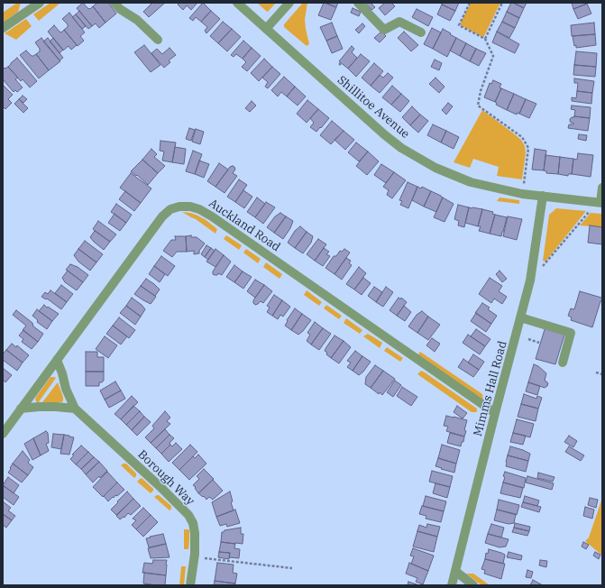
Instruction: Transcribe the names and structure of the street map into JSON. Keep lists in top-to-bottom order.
{
  "streets": {
    "street": [
      "Shillitoe Avenue",
      "Auckland Road",
      "Mimms Hall Road",
      "Borough Way"
    ]
  },
  "crossings": [
    ["Shillitoe Avenue", "Mimms Hall Road"],
    ["Auckland Road", "Mimms Hall Road"],
    ["Auckland Road", "Borough Way"]
  ]
}
